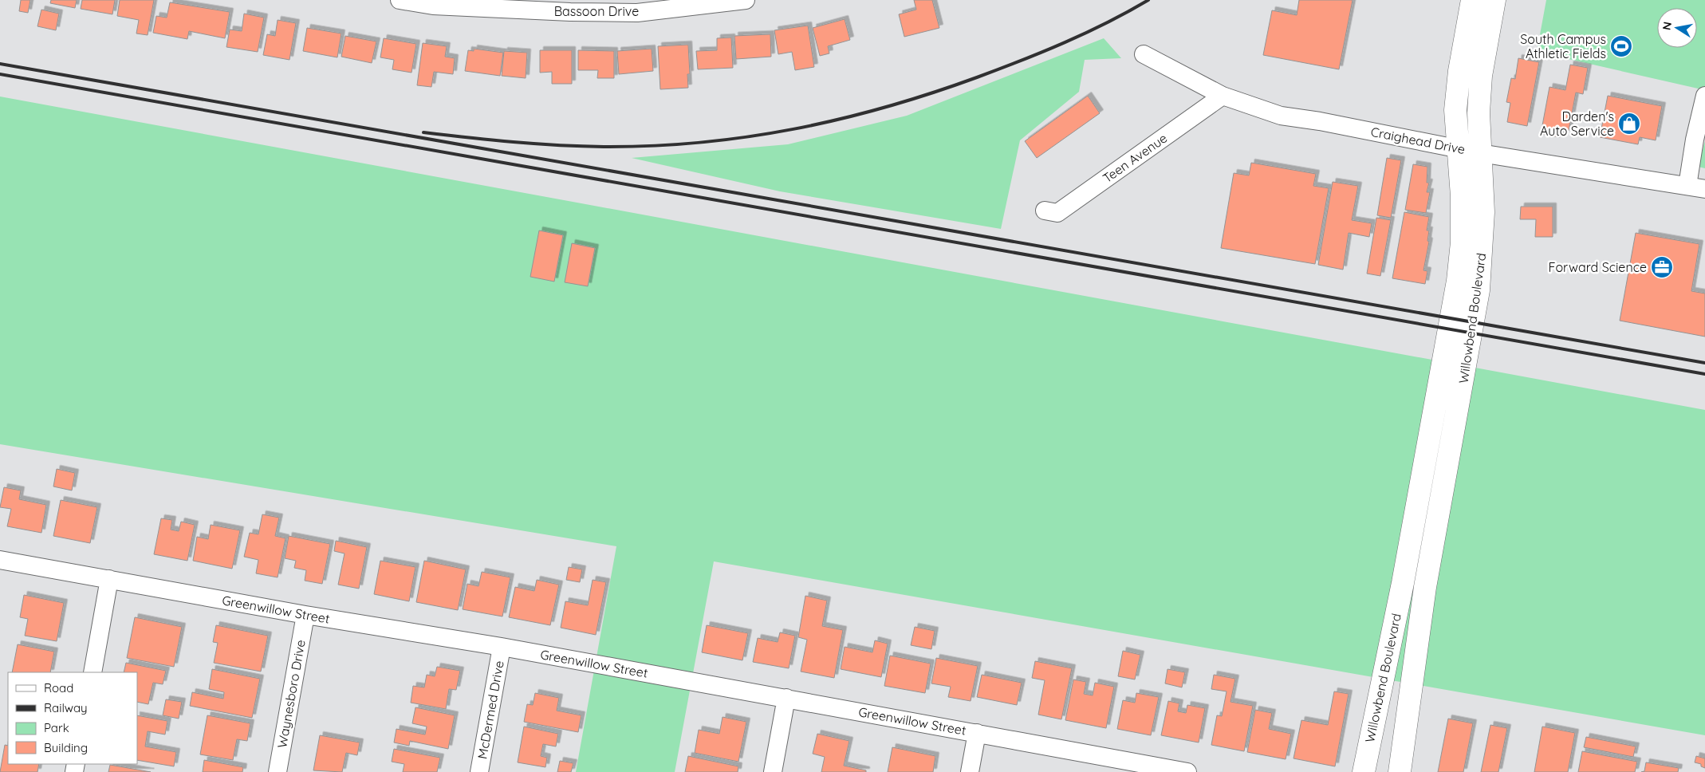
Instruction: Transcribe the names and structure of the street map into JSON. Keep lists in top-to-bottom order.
{
  "streets": {
    "main road": ["Willowbend Boulevard"],
    "street": [
      "Bassoon Drive",
      "Craighead Drive",
      "Teen Avenue",
      "Greenwillow Street",
      "Waynesboro Drive",
      "McDermed Drive"
    ]
  },
  "crossings": [
    ["Craighead Drive", "Teen Avenue"],
    ["Craighead Drive", "Willowbend Boulevard"],
    ["Greenwillow Street", "Waynesboro Drive"],
    ["Greenwillow Street", "McDermed Drive"]
  ],
  "places": {
    "sports": ["South Campus Athletic Fields"],
    "shop": ["Darden's Auto Service"],
    "office": ["Forward Science"]
  },
  "legend": [
    "Road",
    "Railway",
    "Park",
    "Building"
  ],
  "north": "left"
}
